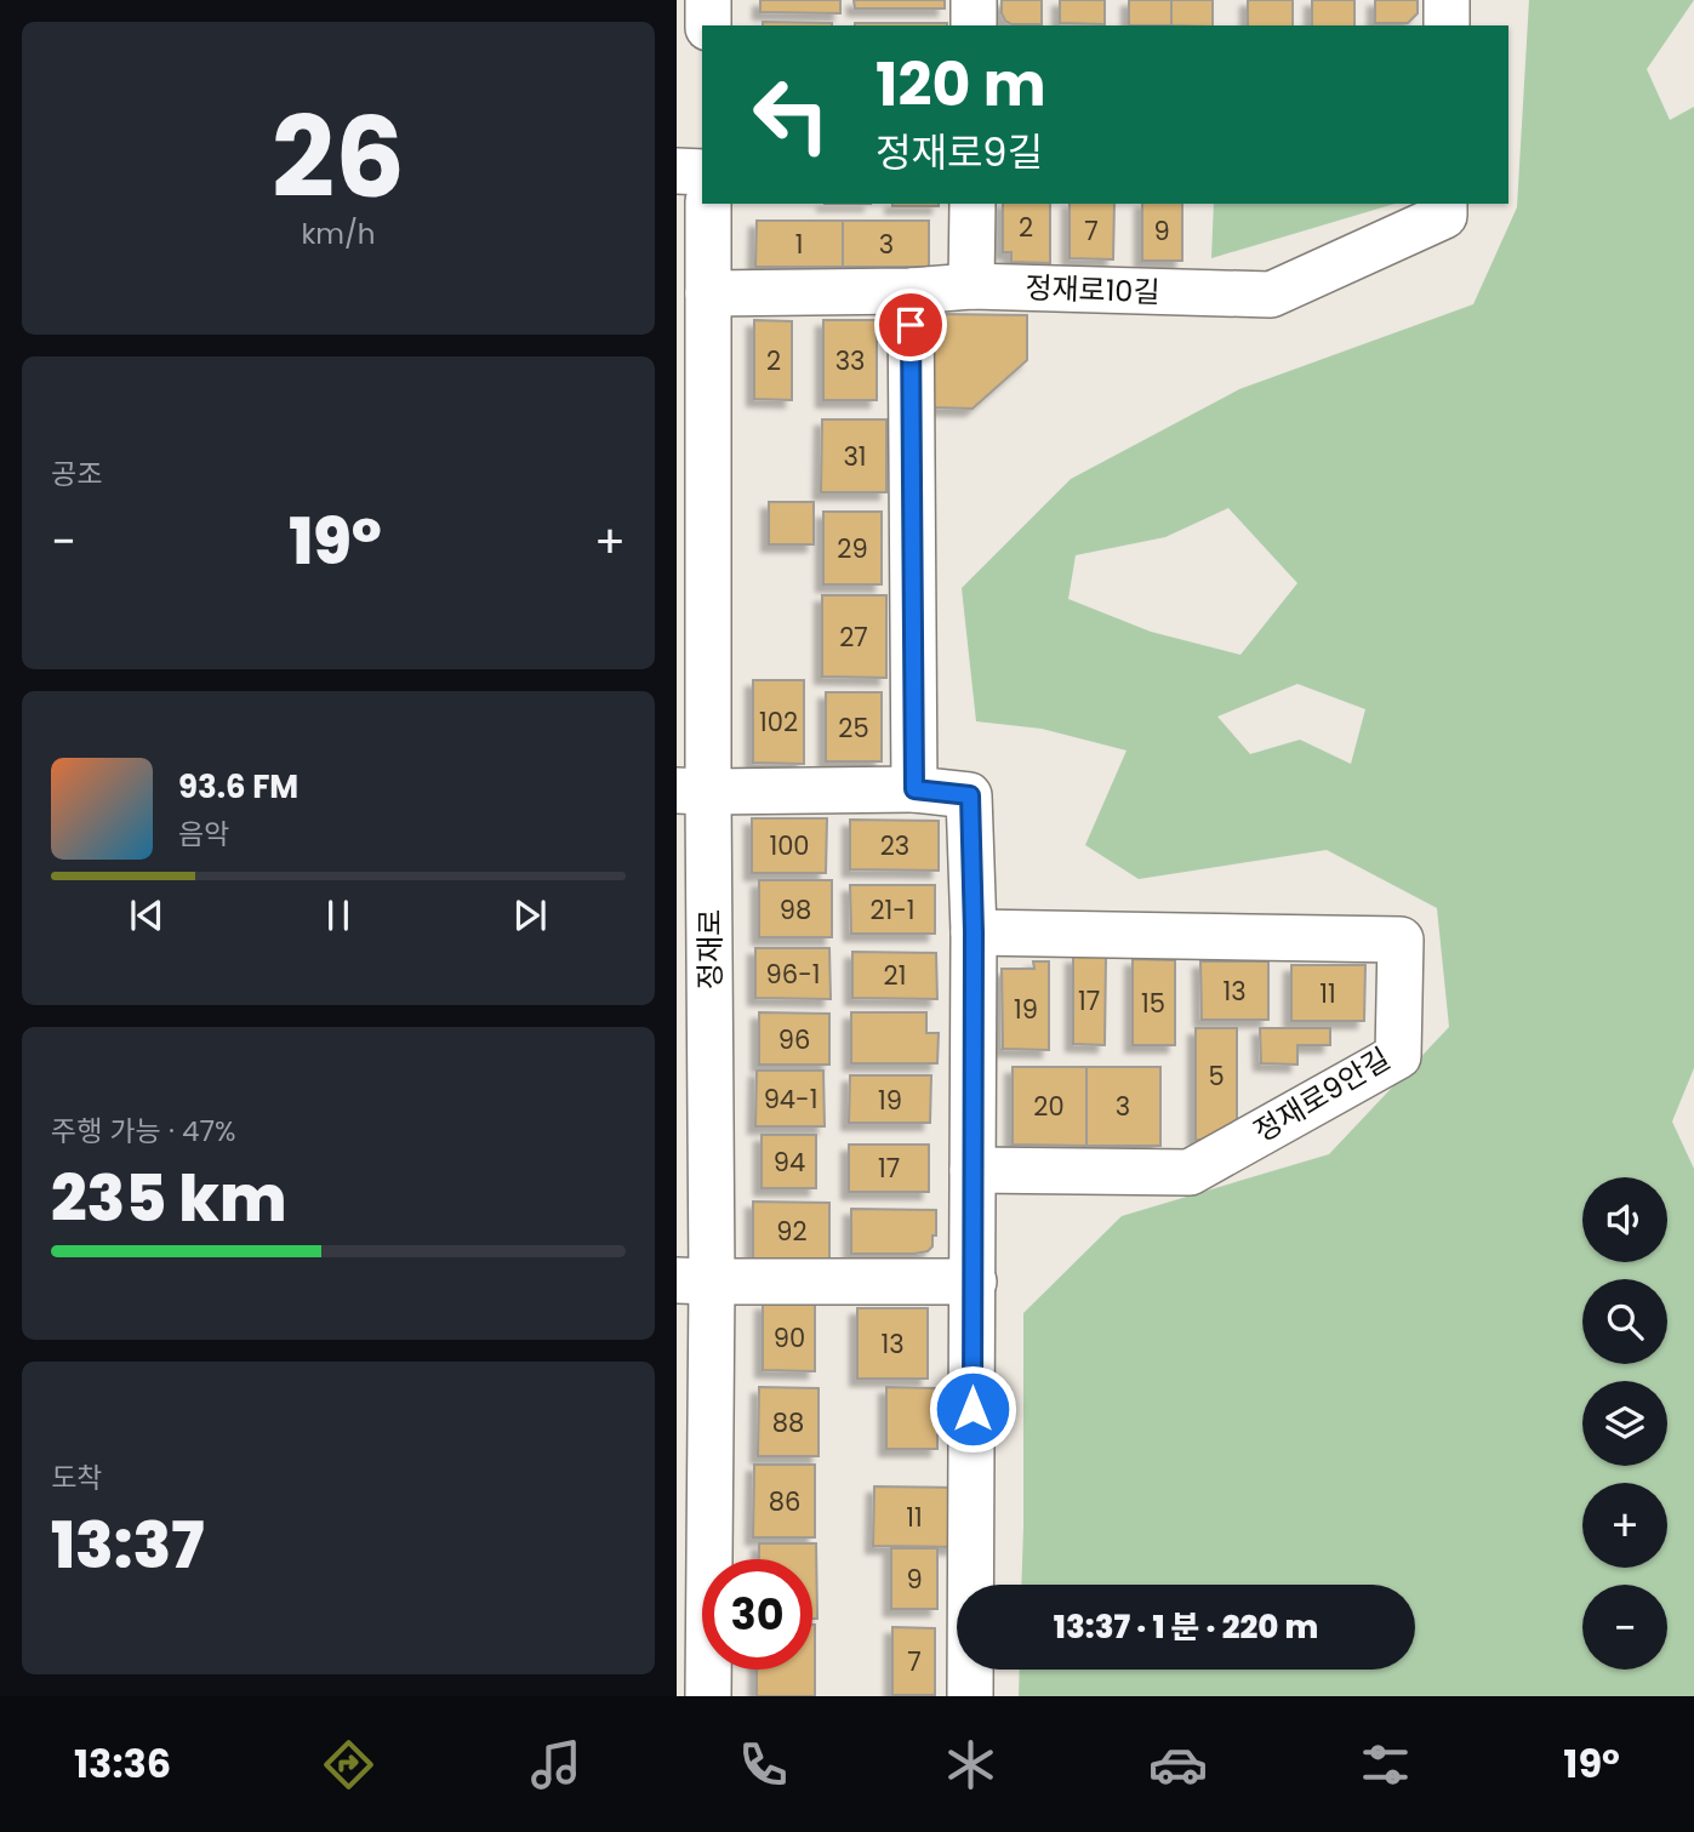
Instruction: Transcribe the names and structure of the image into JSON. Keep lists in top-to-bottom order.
{
  "streets": {
    "street": ["정재로10길", "정재로", "정재로9안길"]
  },
  "crossings": [
    ["정재로10길", "정재로"]
  ],
  "house_numbers": [
    "2",
    "7",
    "9",
    "1",
    "3",
    "2",
    "33",
    "31",
    "29",
    "27",
    "102",
    "25",
    "100",
    "23",
    "98",
    "21-1",
    "96-1",
    "21",
    "13",
    "11",
    "17",
    "15",
    "19",
    "96",
    "5",
    "94-1",
    "19",
    "20",
    "3",
    "94",
    "17",
    "92",
    "90",
    "13",
    "88",
    "86",
    "11",
    "9",
    "7"
  ],
  "page": {
    "tile": [
      ["26", "km/h"],
      "공조",
      ["주행 가능 · 47%", "235 km"],
      ["도착", "13:37"]
    ],
    "turn": ["120 m", "정재로9길"],
    "heat": ["−", "19°", "+"],
    "song": ["93.6 FM", "음악"],
    "map_buttons": ["+", "−"],
    "limit": "30",
    "trip": "13:37 · 1 분 · 220 m",
    "tabs": ["13:36", "19°"]
  }
}
